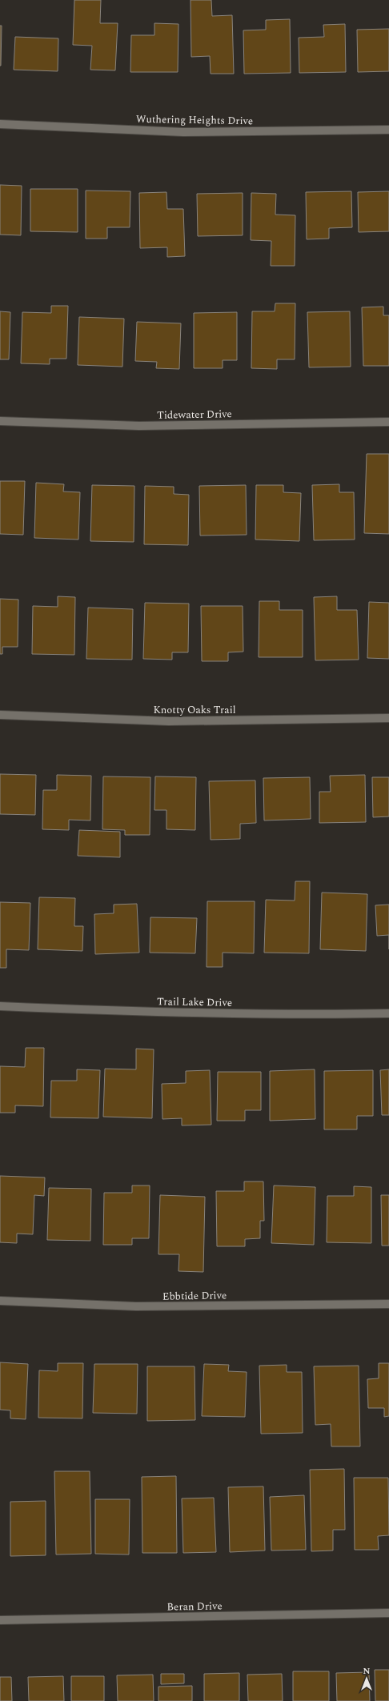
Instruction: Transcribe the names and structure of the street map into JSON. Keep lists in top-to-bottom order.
{
  "streets": {
    "street": [
      "Wuthering Heights Drive",
      "Tidewater Drive",
      "Knotty Oaks Trail",
      "Trail Lake Drive",
      "Ebbtide Drive",
      "Beran Drive"
    ]
  },
  "north": "top"
}
